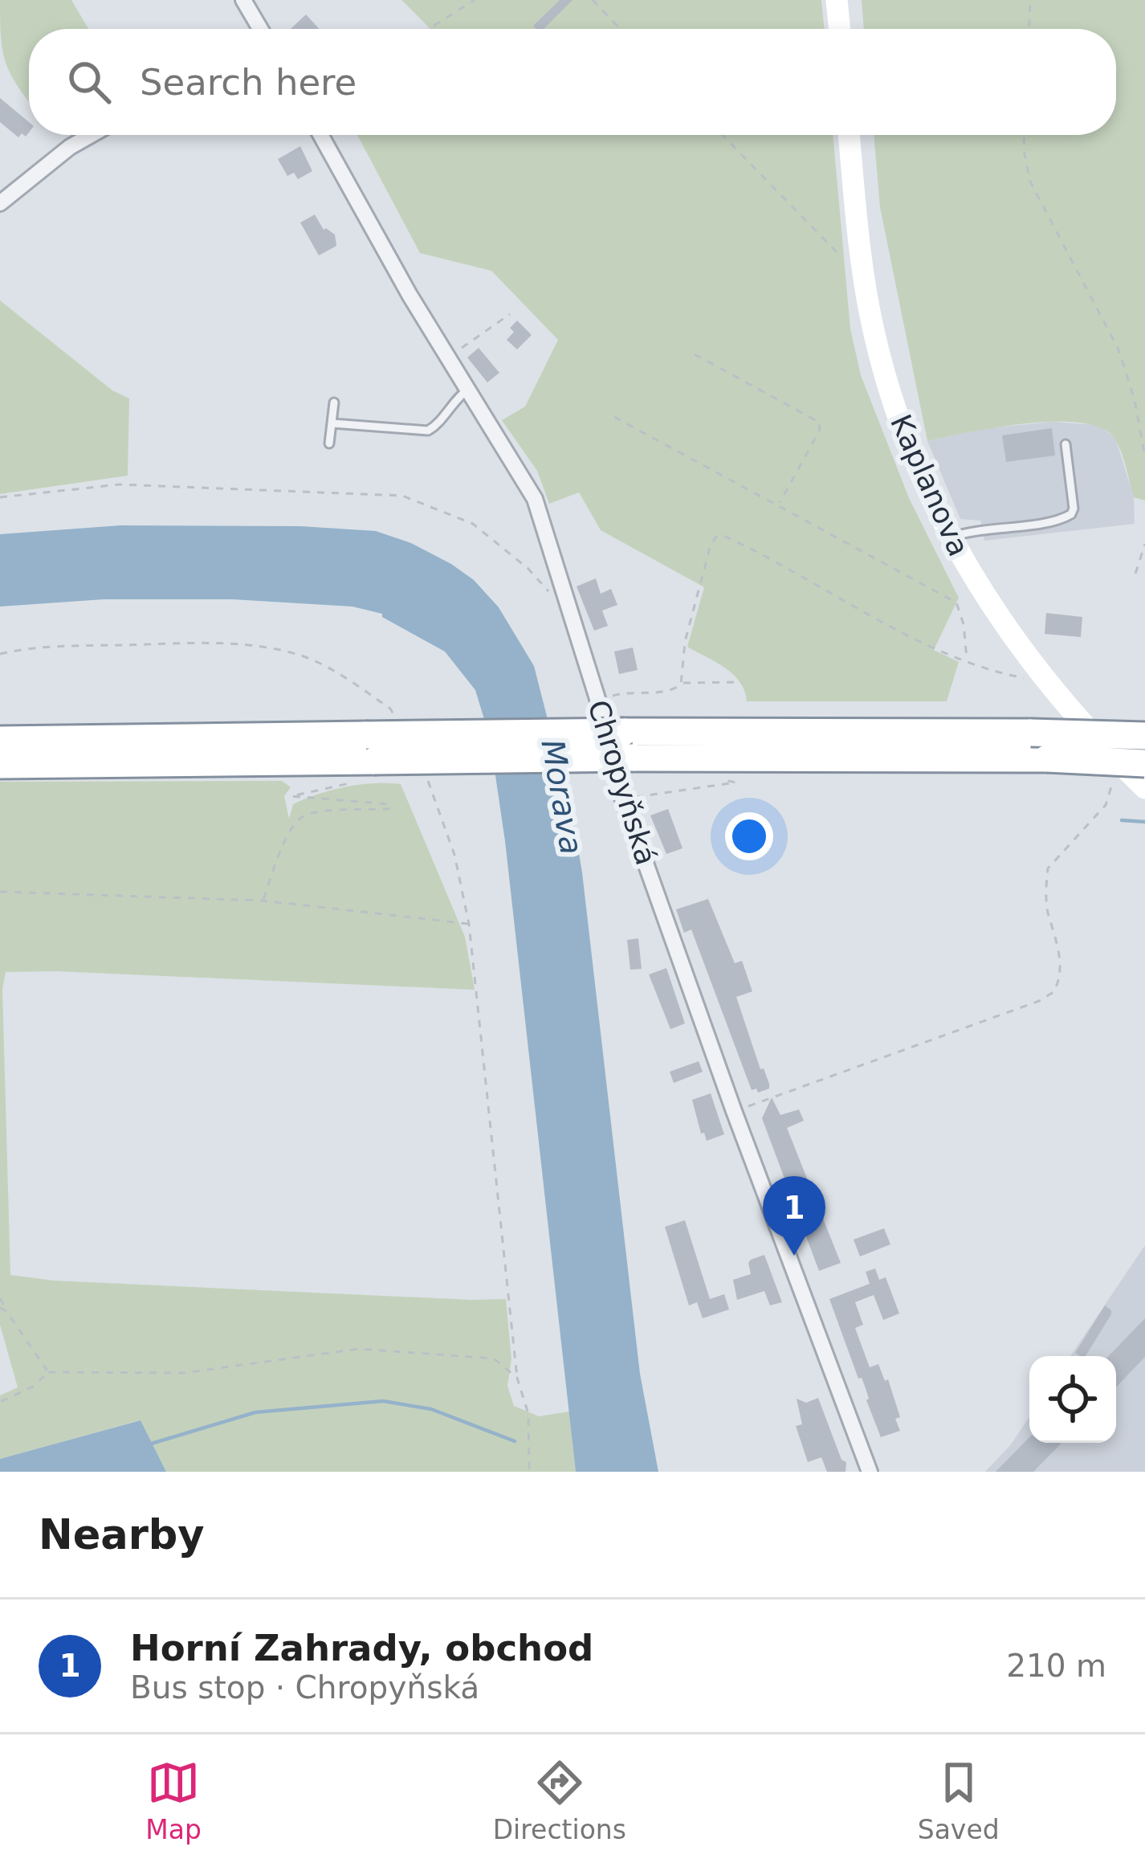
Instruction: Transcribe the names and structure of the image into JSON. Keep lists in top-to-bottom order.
{
  "streets": {
    "main road": ["Kaplanova"],
    "street": ["Chropyňská"]
  },
  "water": ["Morava"],
  "page": {
    "search": "Search here",
    "pins": "1",
    "heading": "Nearby",
    "list": [
      {
        "mark": "1",
        "name": "Horní Zahrady, obchod",
        "note": "Bus stop · Chropyňská",
        "value": "210 m"
      }
    ],
    "nav": ["Map", "Directions", "Saved"]
  }
}
